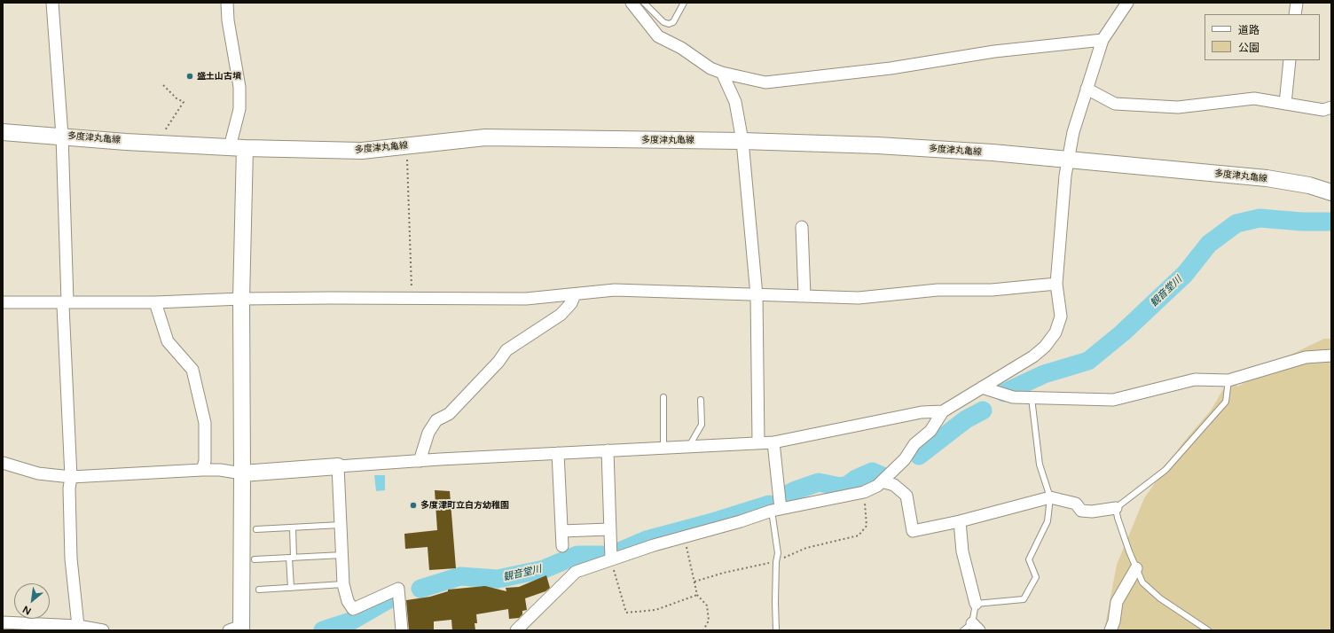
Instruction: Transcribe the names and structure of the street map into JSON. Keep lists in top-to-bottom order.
{
  "streets": {
    "main road": ["多度津丸亀線"]
  },
  "water": ["観音堂川"],
  "places": ["盛土山古墳", "多度津町立白方幼稚園"],
  "legend": ["道路", "公園"],
  "north": "bottom left"
}
